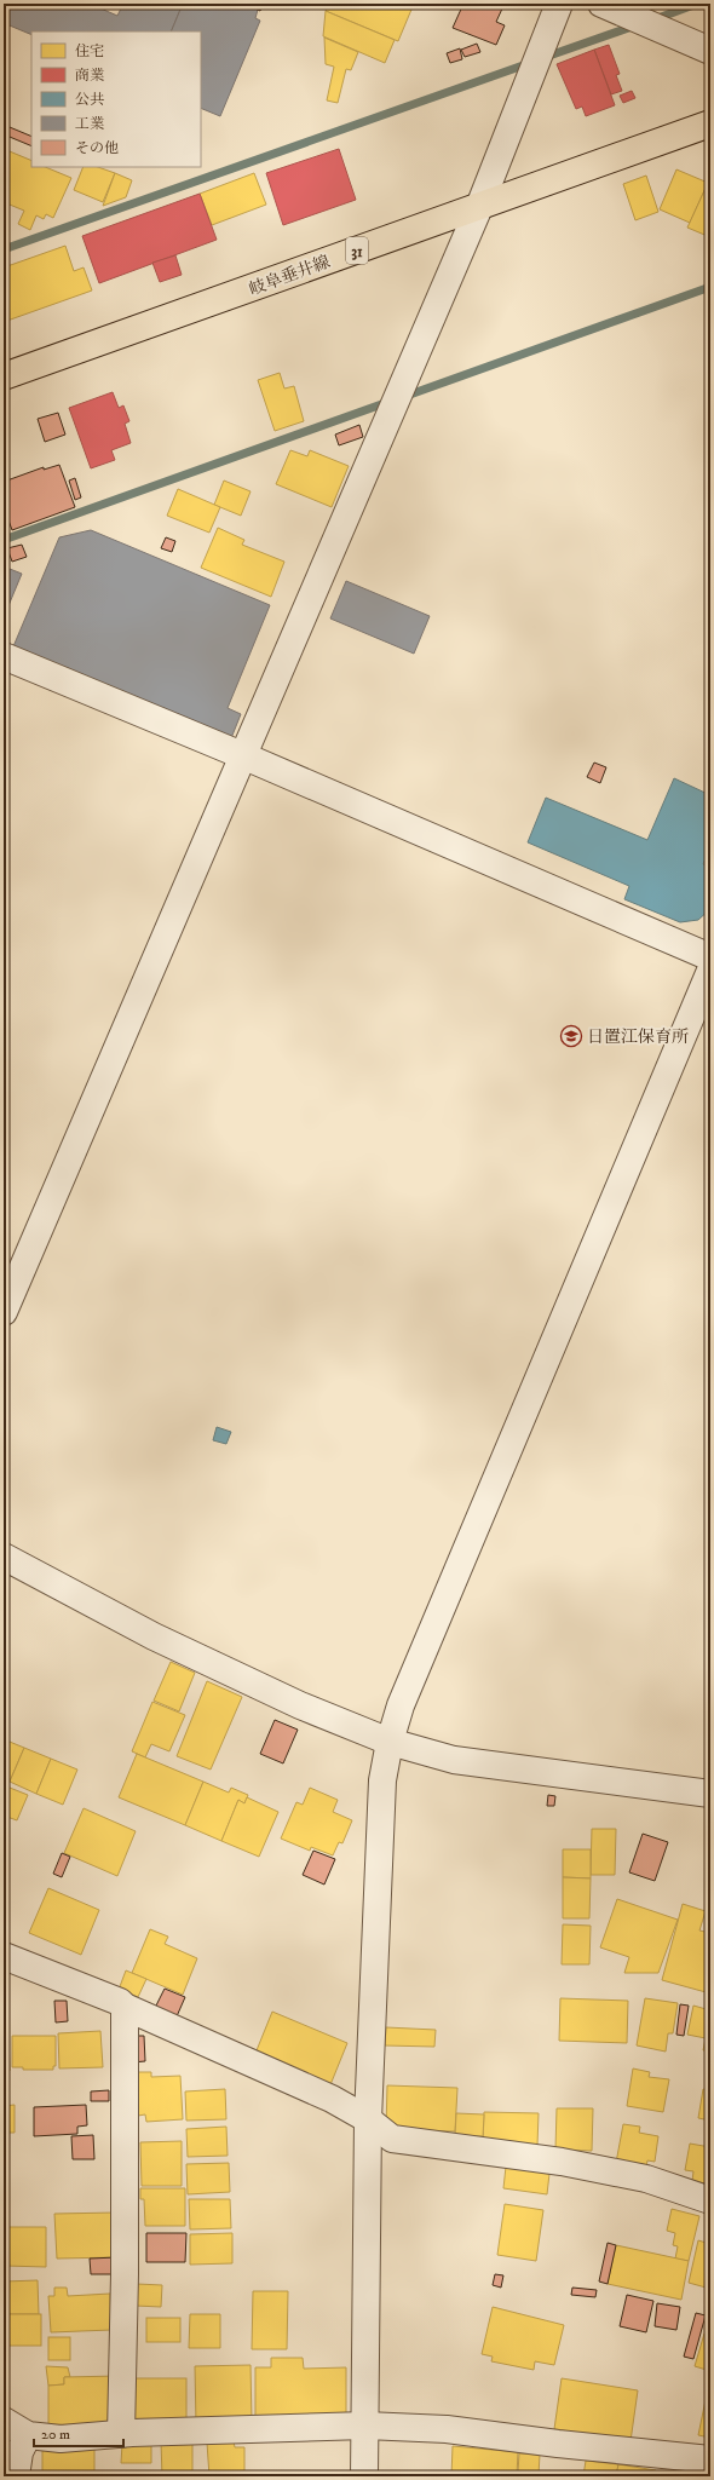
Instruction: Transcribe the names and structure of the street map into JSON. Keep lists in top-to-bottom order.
{
  "streets": {
    "main road": ["31", "岐阜垂井線"]
  },
  "places": {
    "school or university": ["日置江保育所"]
  },
  "legend": [
    "住宅",
    "商業",
    "公共",
    "工業",
    "その他"
  ],
  "scale_bar": "20 m"
}
